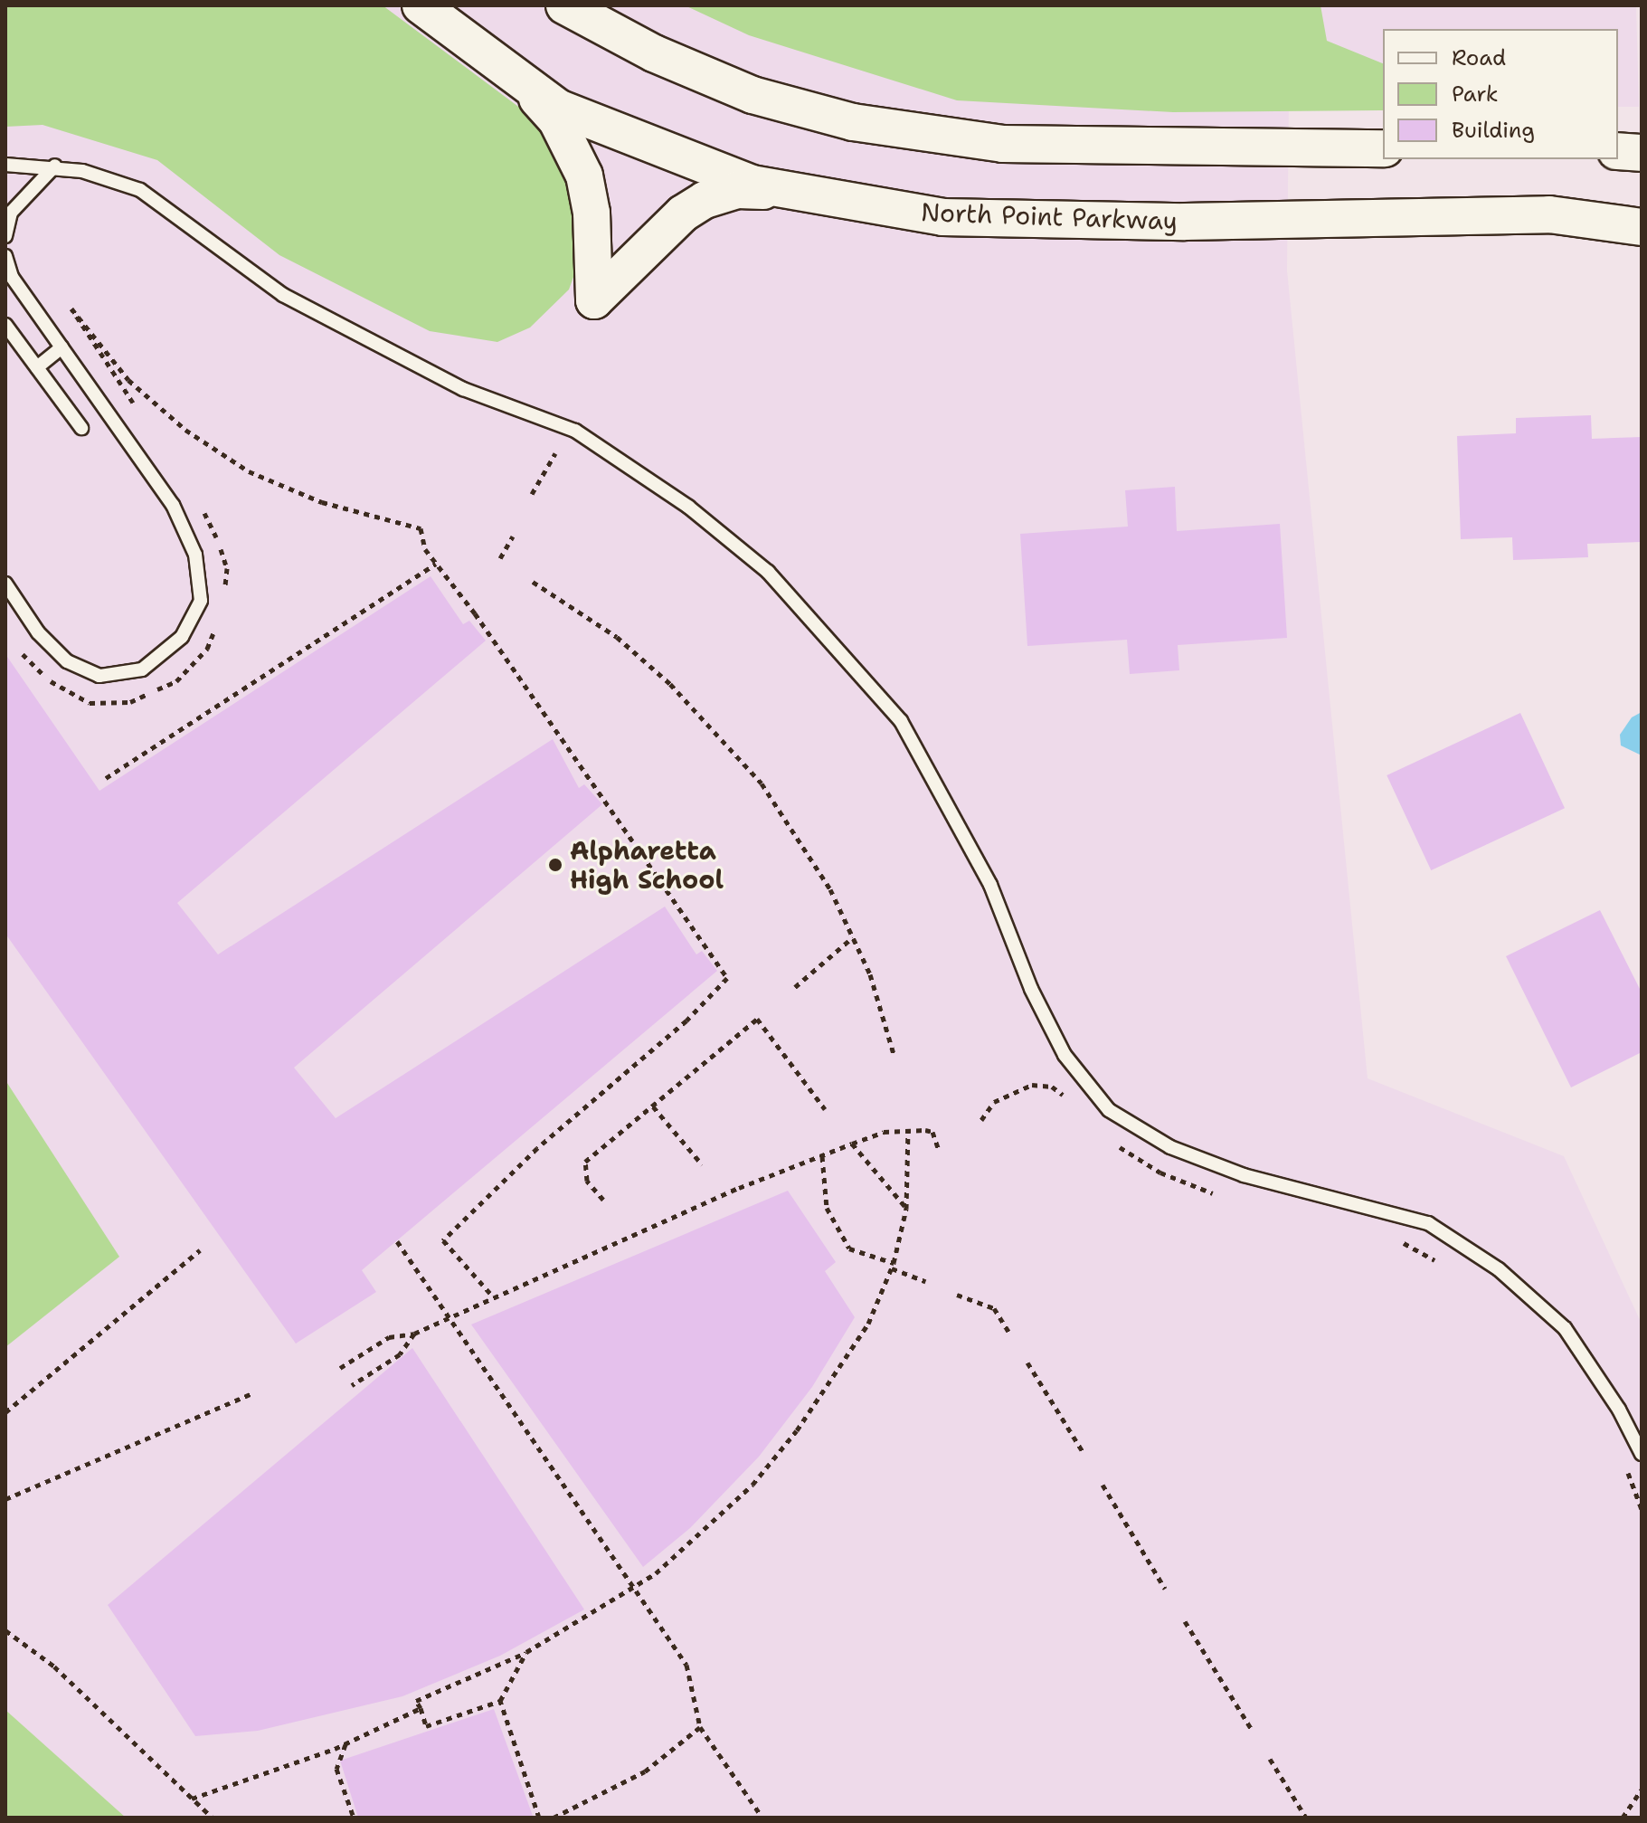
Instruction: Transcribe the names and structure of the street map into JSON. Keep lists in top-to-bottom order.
{
  "streets": {
    "street": ["North Point Parkway"]
  },
  "places": ["Alpharetta High School"],
  "legend": ["Road", "Park", "Building"]
}
